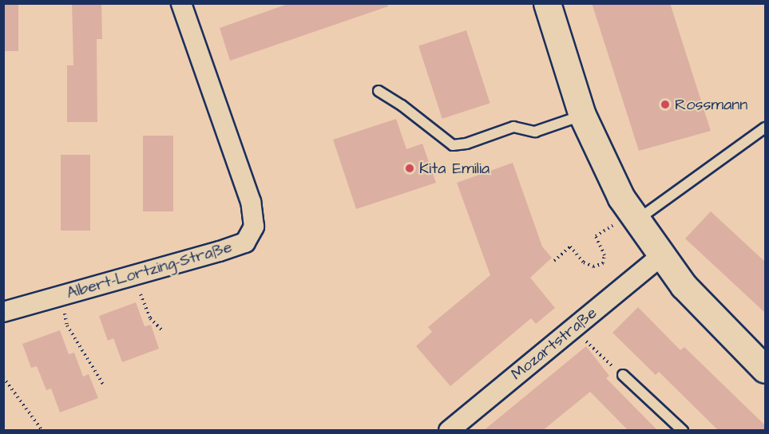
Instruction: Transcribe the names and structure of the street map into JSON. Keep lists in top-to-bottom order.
{
  "streets": {
    "street": ["Albert-Lortzing-Straße", "Mozartstraße"]
  },
  "places": ["Rossmann", "Kita Emilia"]
}
